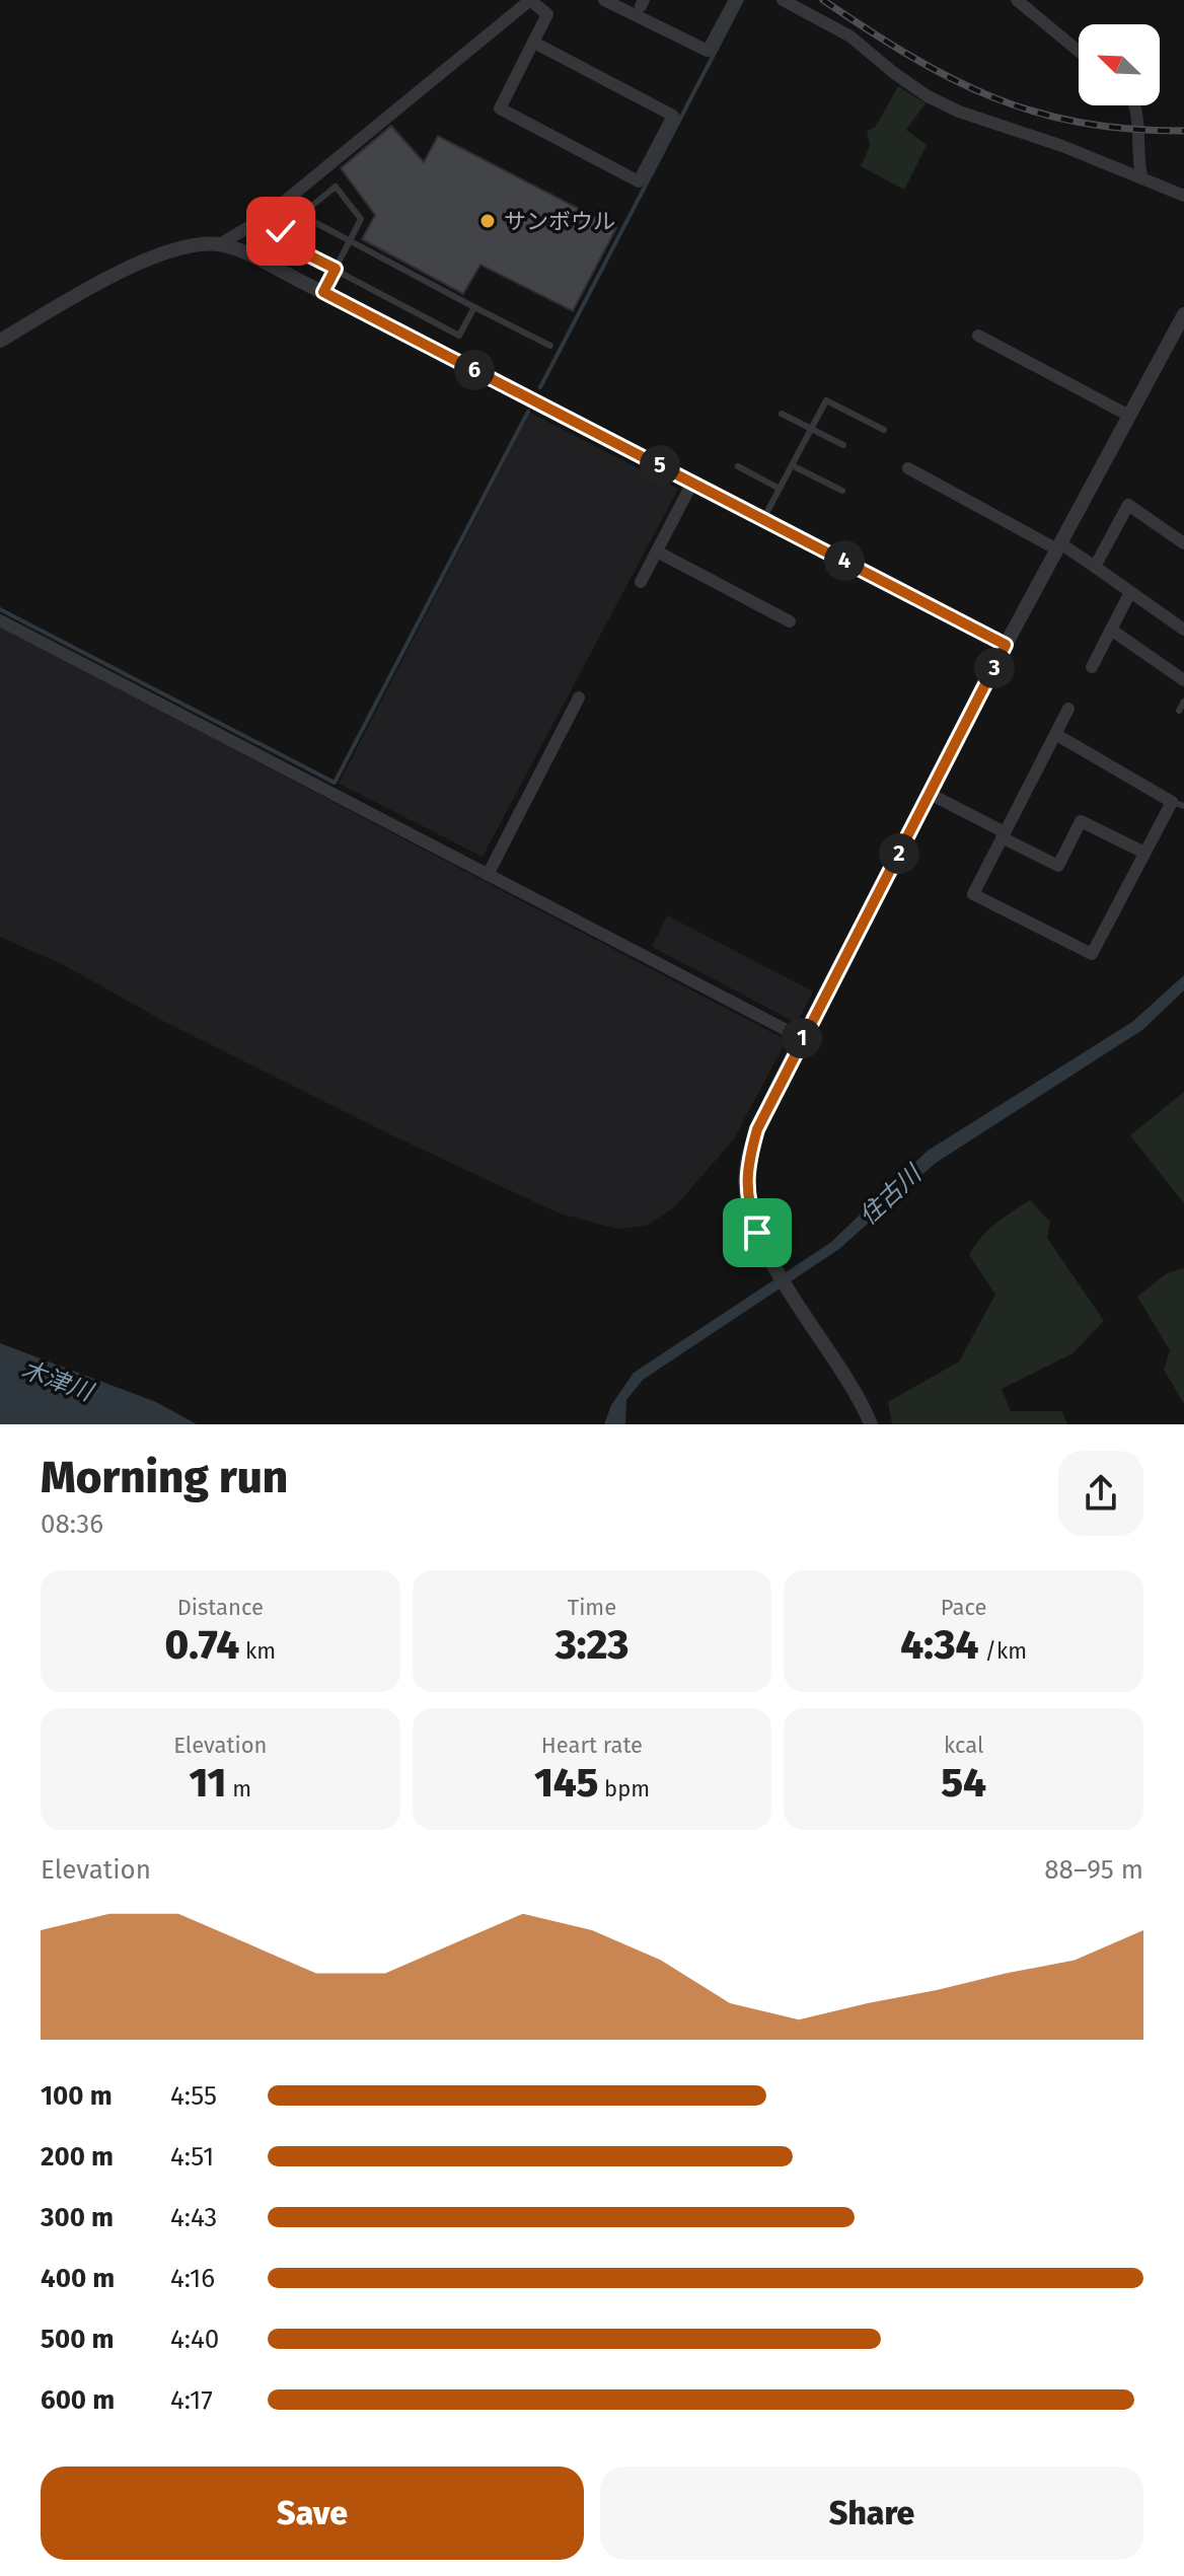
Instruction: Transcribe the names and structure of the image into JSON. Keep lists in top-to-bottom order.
{
  "water": ["住古川", "木津川"],
  "places": ["サンボウル"],
  "north": "top left",
  "page": {
    "pins": [
      "6",
      "5",
      "4",
      "3",
      "2",
      "1"
    ],
    "heading": ["Morning run", "08:36"],
    "stats": [
      ["Distance", "0.74 km"],
      ["Time", "3:23"],
      ["Pace", "4:34 /km"],
      ["Elevation", "11 m"],
      ["Heart rate", "145 bpm"],
      ["kcal", "54"]
    ],
    "chart": ["Elevation", "88–95 m"],
    "list": [
      {
        "name": "100 m",
        "note": "4:55"
      },
      {
        "name": "200 m",
        "note": "4:51"
      },
      {
        "name": "300 m",
        "note": "4:43"
      },
      {
        "name": "400 m",
        "note": "4:16"
      },
      {
        "name": "500 m",
        "note": "4:40"
      },
      {
        "name": "600 m",
        "note": "4:17"
      }
    ],
    "buttons": ["Save", "Share"]
  }
}
